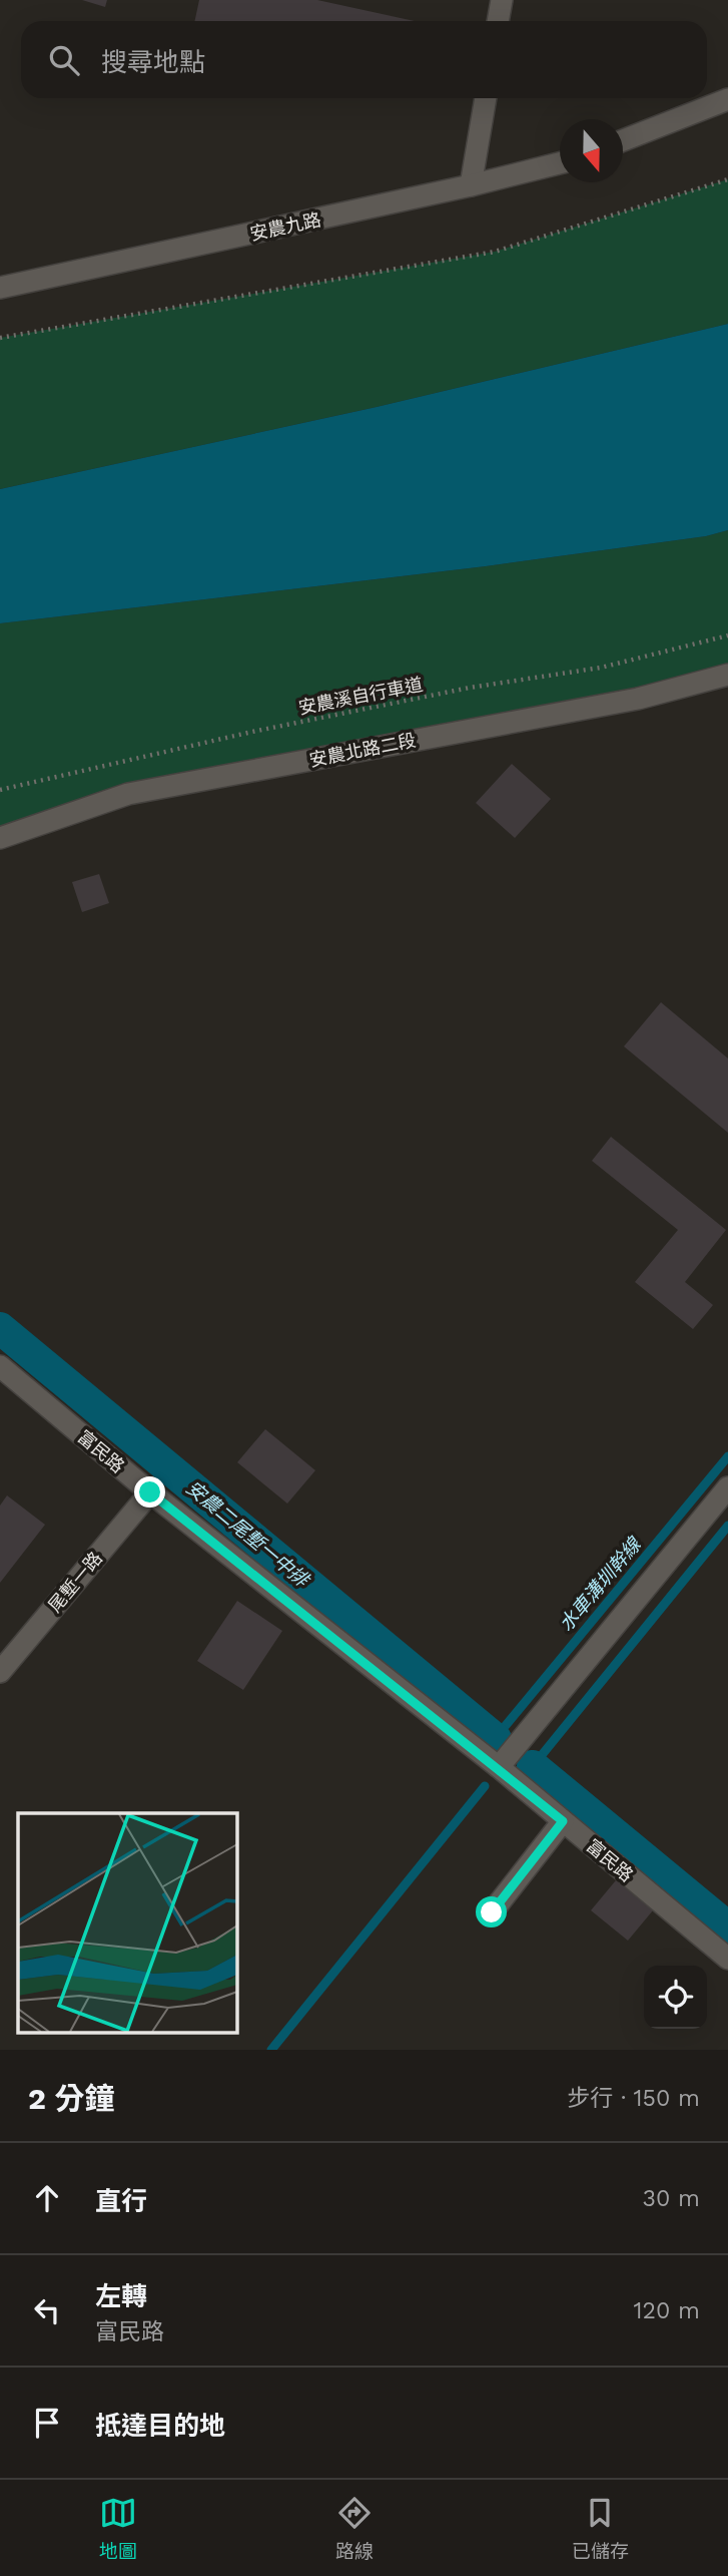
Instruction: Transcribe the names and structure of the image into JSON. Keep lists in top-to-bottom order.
{
  "streets": {
    "street": [
      "安農九路",
      "安農北路二段",
      "富民路",
      "尾塹一路"
    ],
    "path": ["安農溪自行車道"]
  },
  "crossings": [
    ["富民路", "尾塹一路"]
  ],
  "water": ["安農二尾塹一中排", "水車溝圳幹線"],
  "north": "bottom",
  "page": {
    "search": "搜尋地點",
    "heading": ["2 分鐘", "步行 · 150 m"],
    "list": [
      ["直行", "30 m"],
      ["左轉", "富民路", "120 m"],
      "抵達目的地"
    ],
    "nav": ["地圖", "路線", "已儲存"]
  }
}
